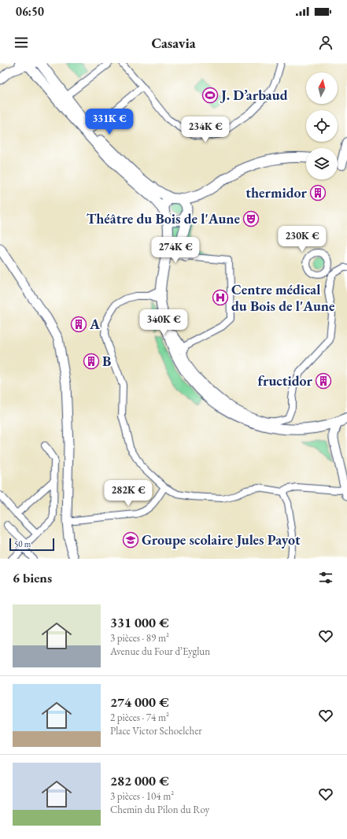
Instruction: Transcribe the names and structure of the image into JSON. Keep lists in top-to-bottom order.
{
  "places": {
    "sports": ["J. D’arbaud"],
    "building": [
      "thermidor",
      "A",
      "B",
      "fructidor"
    ],
    "theatre": ["Théâtre du Bois de l'Aune"],
    "hospital": ["Centre médical du Bois de l'Aune"],
    "school or university": ["Groupe scolaire Jules Payot"]
  },
  "scale_bar": "50 m",
  "north": "top",
  "page": {
    "status": "06:50",
    "header": "Casavia",
    "price": [
      "331K €",
      "234K €",
      "230K €",
      "274K €",
      "340K €",
      "282K €"
    ],
    "scale": "50 m",
    "heading": "6 biens",
    "list": [
      {
        "name": "331 000 €",
        "note": "3 pièces · 89 m² · Avenue du Four d’Eyglun"
      },
      {
        "name": "274 000 €",
        "note": "2 pièces · 74 m² · Place Victor Schoelcher"
      },
      {
        "name": "282 000 €",
        "note": "3 pièces · 104 m² · Chemin du Pilon du Roy"
      }
    ]
  }
}
